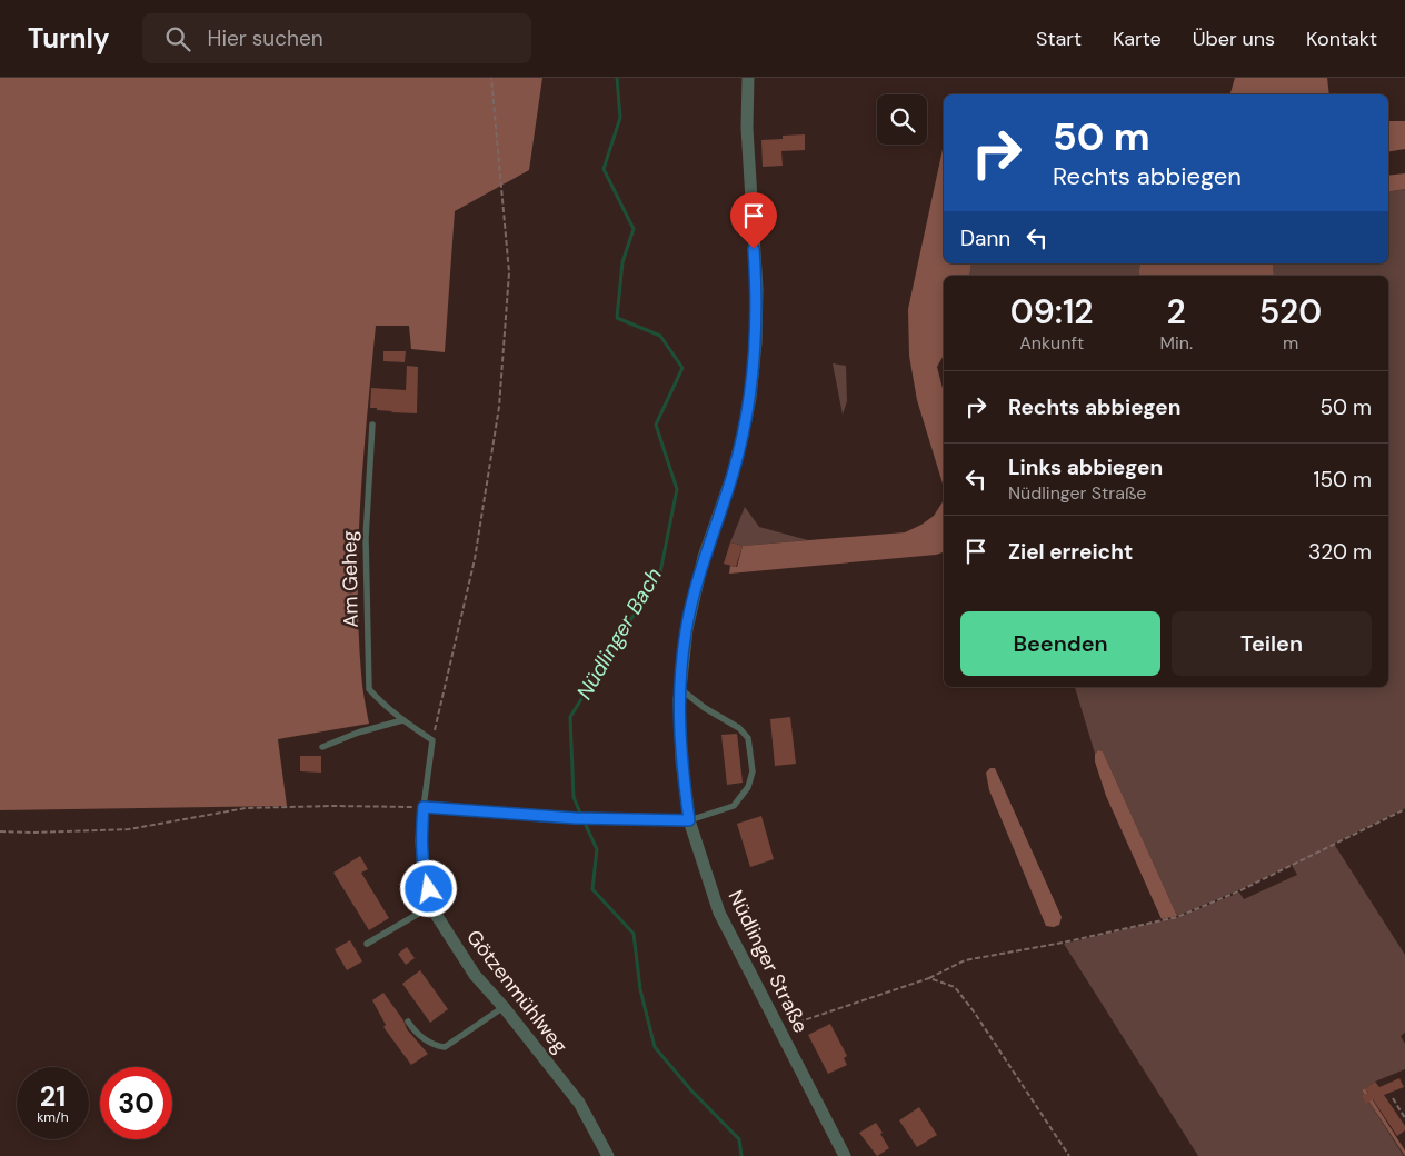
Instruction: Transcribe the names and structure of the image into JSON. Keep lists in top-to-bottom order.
{
  "streets": {
    "street": ["Nüdlinger Straße", "Götzenmühlweg"],
    "lane": ["Am Geheg"]
  },
  "water": ["Nüdlinger Bach"],
  "page": {
    "header": "Turnly",
    "search": "Hier suchen",
    "nav": [
      "Start",
      "Karte",
      "Über uns",
      "Kontakt"
    ],
    "turn": ["50 m", "Rechts abbiegen"],
    "then": "Dann",
    "eta": [
      "09:12",
      "Ankunft",
      "2",
      "Min.",
      "520",
      "m"
    ],
    "list": [
      {
        "name": "Rechts abbiegen",
        "value": "50 m"
      },
      {
        "name": "Links abbiegen",
        "note": "Nüdlinger Straße",
        "value": "150 m"
      },
      {
        "name": "Ziel erreicht",
        "value": "320 m"
      }
    ],
    "buttons": ["Beenden", "Teilen"],
    "speed": "21 km/h",
    "limit": "30"
  }
}
